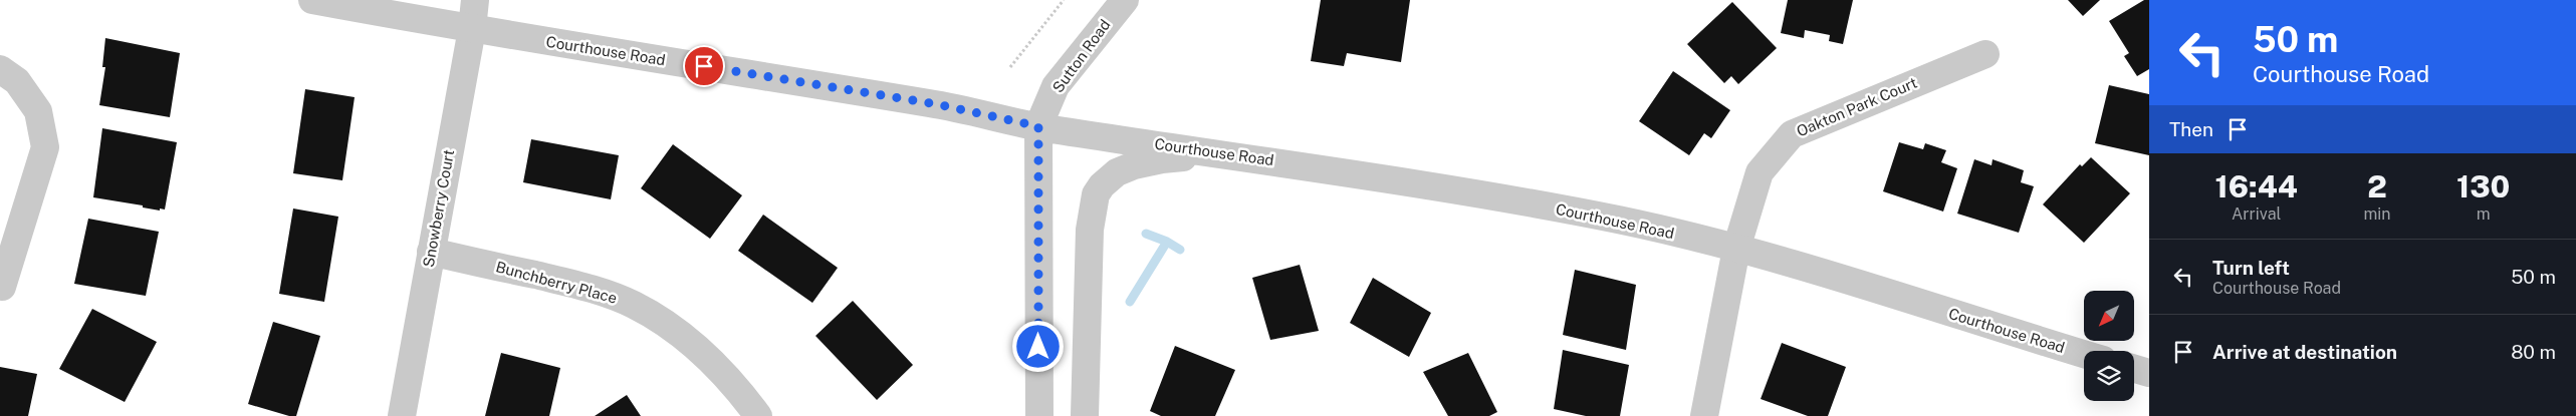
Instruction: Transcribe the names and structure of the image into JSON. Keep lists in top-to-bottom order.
{
  "streets": {
    "street": [
      "Courthouse Road",
      "Sutton Road",
      "Oakton Park Court",
      "Snowberry Court",
      "Bunchberry Place"
    ]
  },
  "crossings": [
    ["Courthouse Road", "Sutton Road"],
    ["Courthouse Road", "Oakton Park Court"],
    ["Courthouse Road", "Snowberry Court"],
    ["Snowberry Court", "Bunchberry Place"]
  ],
  "north": "bottom left",
  "page": {
    "turn": ["50 m", "Courthouse Road"],
    "then": "Then",
    "eta": [
      "16:44",
      "Arrival",
      "2",
      "min",
      "130",
      "m"
    ],
    "list": [
      {
        "name": "Turn left",
        "note": "Courthouse Road",
        "value": "50 m"
      },
      {
        "name": "Arrive at destination",
        "value": "80 m"
      }
    ]
  }
}
